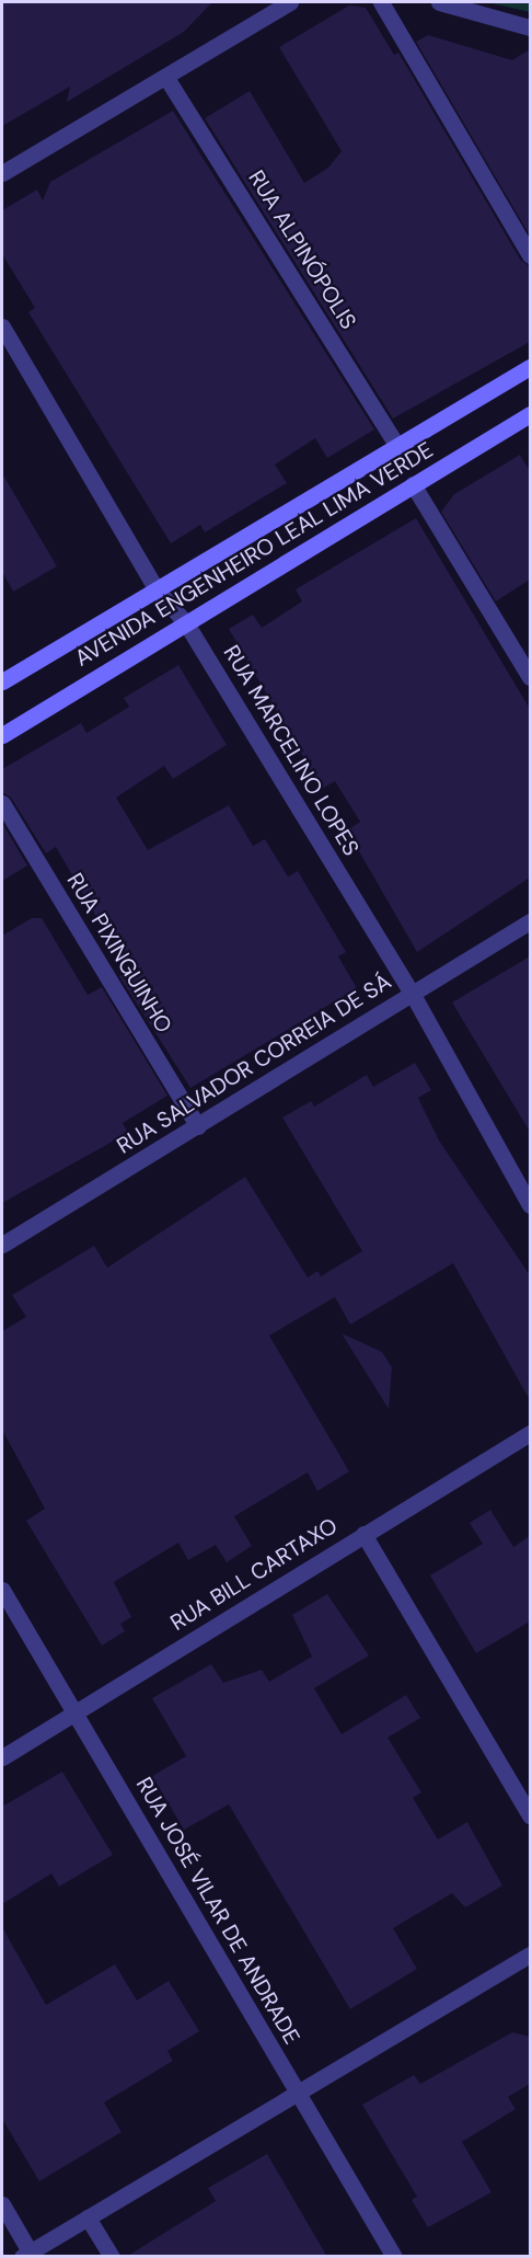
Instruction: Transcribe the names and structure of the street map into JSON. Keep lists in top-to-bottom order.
{
  "streets": {
    "main road": ["AVENIDA ENGENHEIRO LEAL LIMA VERDE"],
    "street": [
      "RUA ALPINÓPOLIS",
      "RUA MARCELINO LOPES",
      "RUA PIXINGUINHO",
      "RUA SALVADOR CORREIA DE SÁ",
      "RUA BILL CARTAXO",
      "RUA JOSÉ VILAR DE ANDRADE"
    ]
  },
  "crossings": [
    ["RUA ALPINÓPOLIS", "AVENIDA ENGENHEIRO LEAL LIMA VERDE"],
    ["AVENIDA ENGENHEIRO LEAL LIMA VERDE", "RUA MARCELINO LOPES"],
    ["RUA MARCELINO LOPES", "RUA SALVADOR CORREIA DE SÁ"],
    ["RUA PIXINGUINHO", "RUA SALVADOR CORREIA DE SÁ"],
    ["RUA BILL CARTAXO", "RUA JOSÉ VILAR DE ANDRADE"]
  ]
}
